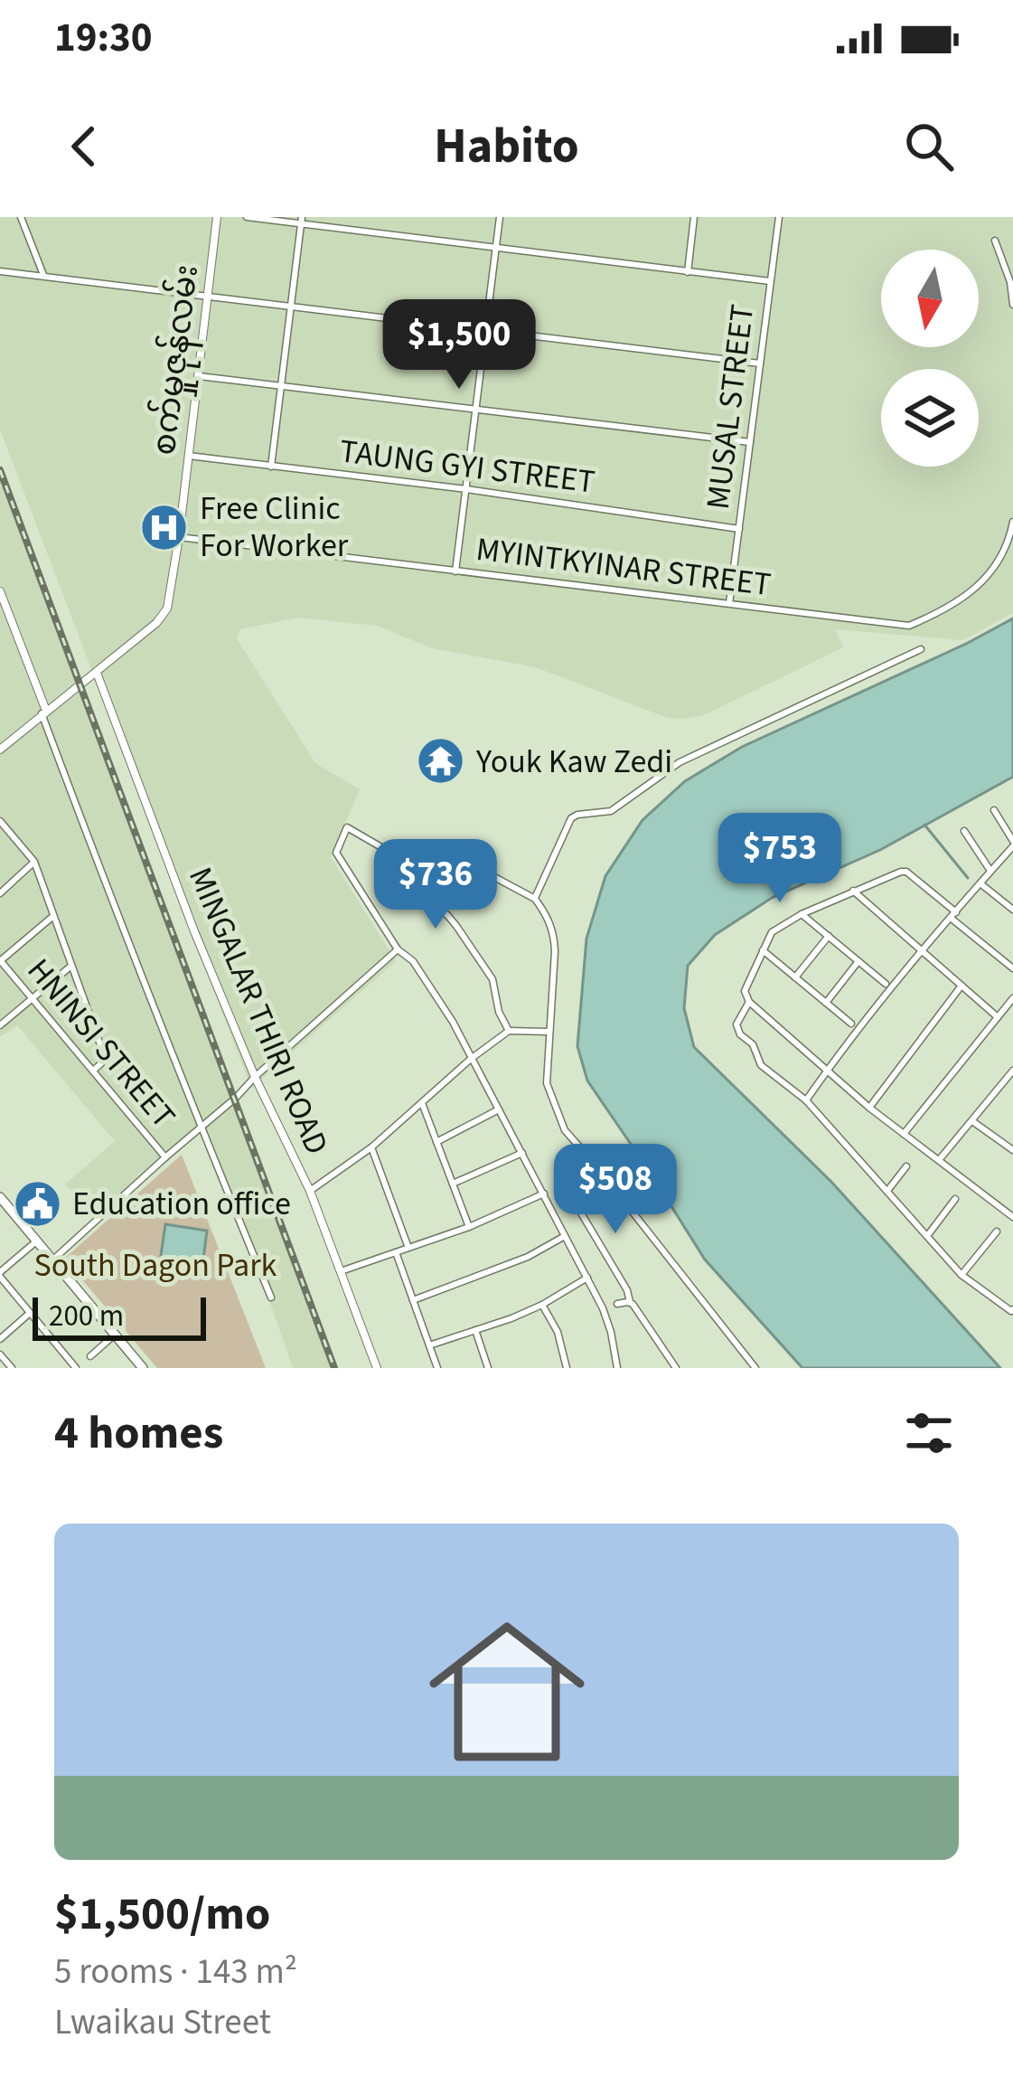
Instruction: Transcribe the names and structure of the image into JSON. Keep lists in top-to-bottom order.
{
  "streets": {
    "street": [
      "စက်မှုဇုန်လမ်း",
      "MUSAL STREET",
      "TAUNG GYI STREET",
      "MYINTKYINAR STREET",
      "MINGALAR THIRI ROAD",
      "HNINSI STREET"
    ]
  },
  "crossings": [
    ["စက်မှုဇုန်လမ်း", "TAUNG GYI STREET"],
    ["စက်မှုဇုန်လမ်း", "MYINTKYINAR STREET"],
    ["စက်မှုဇုန်လမ်း", "MINGALAR THIRI ROAD"],
    ["MUSAL STREET", "TAUNG GYI STREET"],
    ["MUSAL STREET", "MYINTKYINAR STREET"]
  ],
  "parks": ["South Dagon Park"],
  "places": {
    "hospital": ["Free Clinic For Worker"],
    "temple": ["Youk Kaw Zedi"],
    "public building": ["Education office"]
  },
  "scale_bar": "200 m",
  "north": "bottom",
  "page": {
    "status": "19:30",
    "header": "Habito",
    "price": [
      "$1,500",
      "$753",
      "$736",
      "$508"
    ],
    "scale": "200 m",
    "heading": "4 homes",
    "list": [
      {
        "name": "$1,500/mo",
        "note": "5 rooms · 143 m² · Lwaikau Street"
      }
    ]
  }
}
